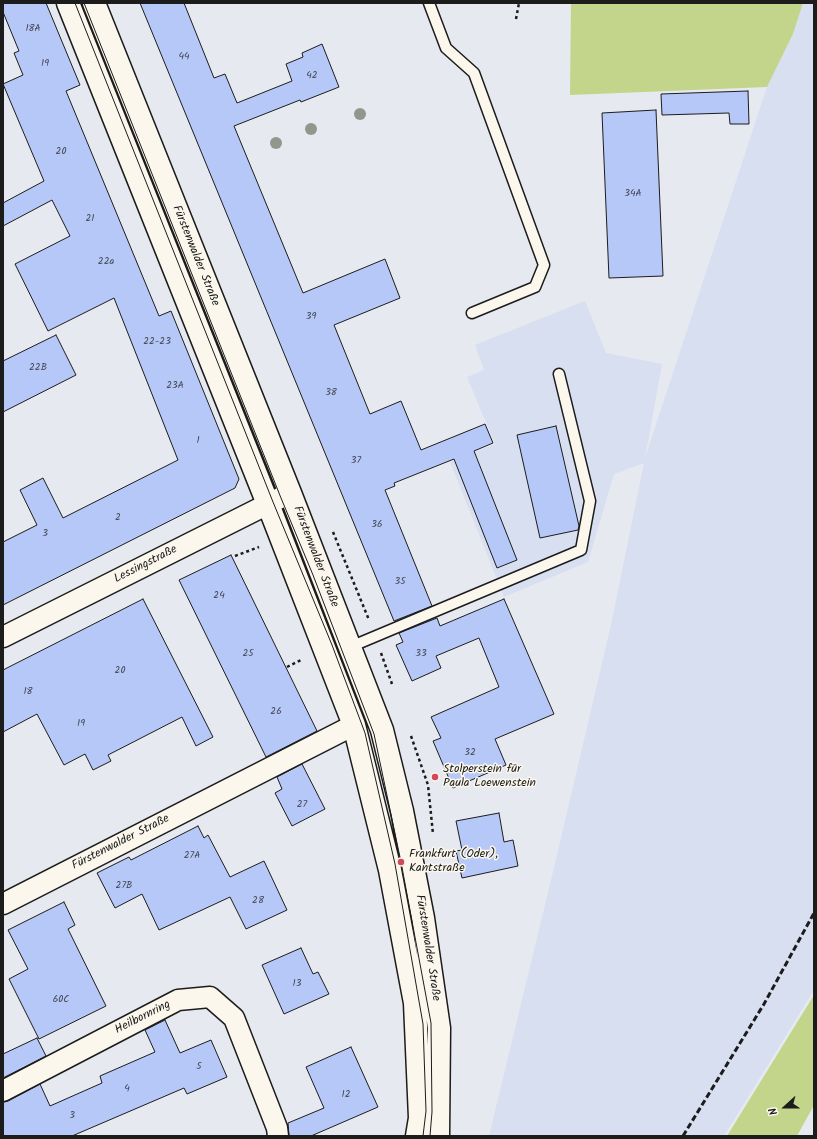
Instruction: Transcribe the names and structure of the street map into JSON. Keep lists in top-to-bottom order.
{
  "streets": {
    "street": ["Fürstenwalder Straße", "Lessingstraße", "Heilbornring"]
  },
  "crossings": [
    ["Fürstenwalder Straße", "Lessingstraße"]
  ],
  "places": ["Stolperstein für Paula Loewenstein", "Frankfurt (Oder), Kantstraße"],
  "house_numbers": [
    "18A",
    "44",
    "19",
    "42",
    "20",
    "34A",
    "21",
    "22a",
    "39",
    "22-23",
    "22B",
    "23A",
    "38",
    "1",
    "37",
    "2",
    "36",
    "3",
    "35",
    "24",
    "25",
    "33",
    "20",
    "18",
    "26",
    "19",
    "32",
    "27",
    "27A",
    "27B",
    "28",
    "13",
    "60C",
    "5",
    "4",
    "12",
    "3"
  ],
  "north": "left"
}
